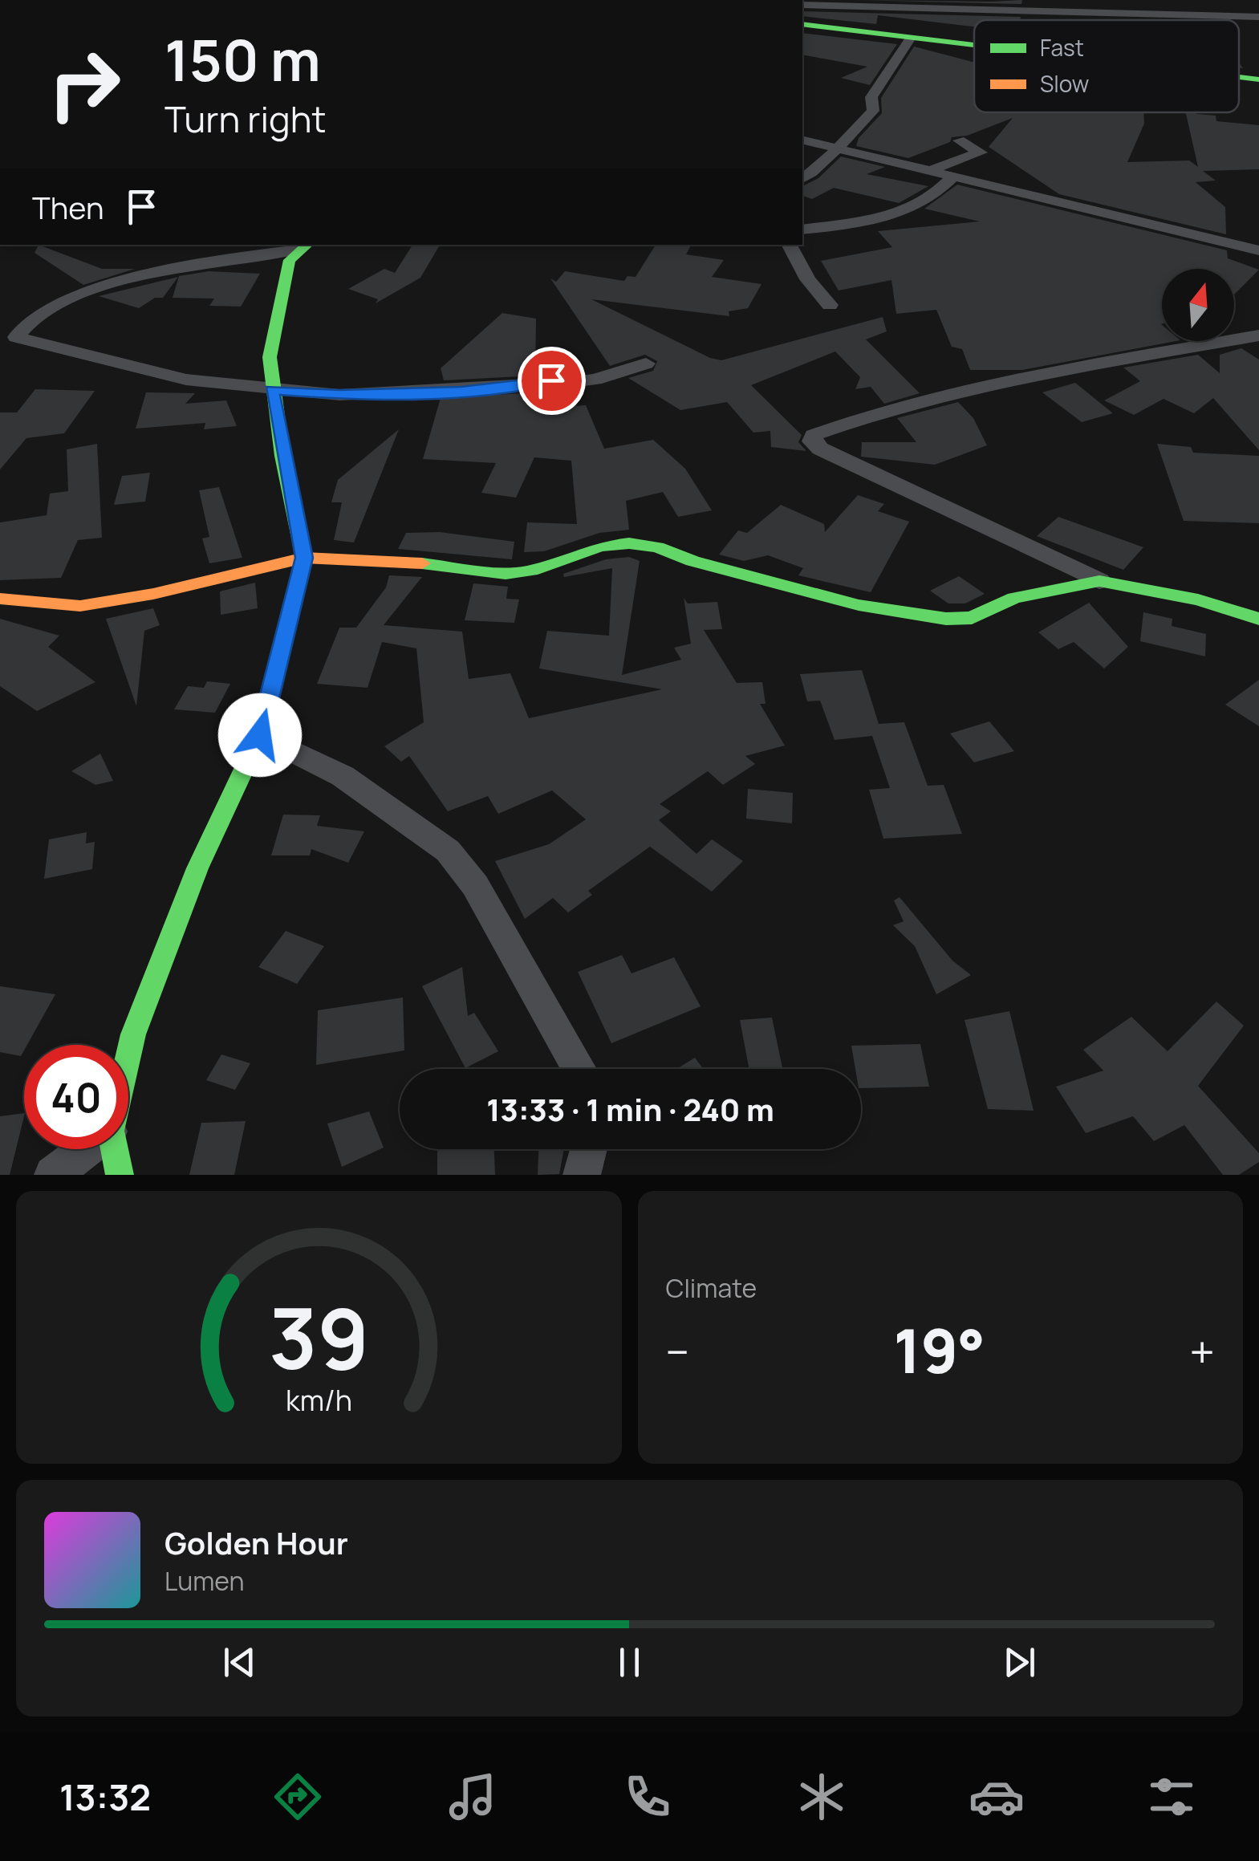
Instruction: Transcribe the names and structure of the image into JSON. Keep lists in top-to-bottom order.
{
  "legend": ["Fast", "Slow"],
  "north": "top",
  "page": {
    "turn": ["150 m", "Turn right"],
    "then": "Then",
    "limit": "40",
    "trip": "13:33 · 1 min · 240 m",
    "tile": "Climate",
    "heat": ["−", "19°", "+"],
    "song": ["Golden Hour", "Lumen"],
    "tabs": "13:32",
    "gauge": ["39", "km/h"]
  }
}
